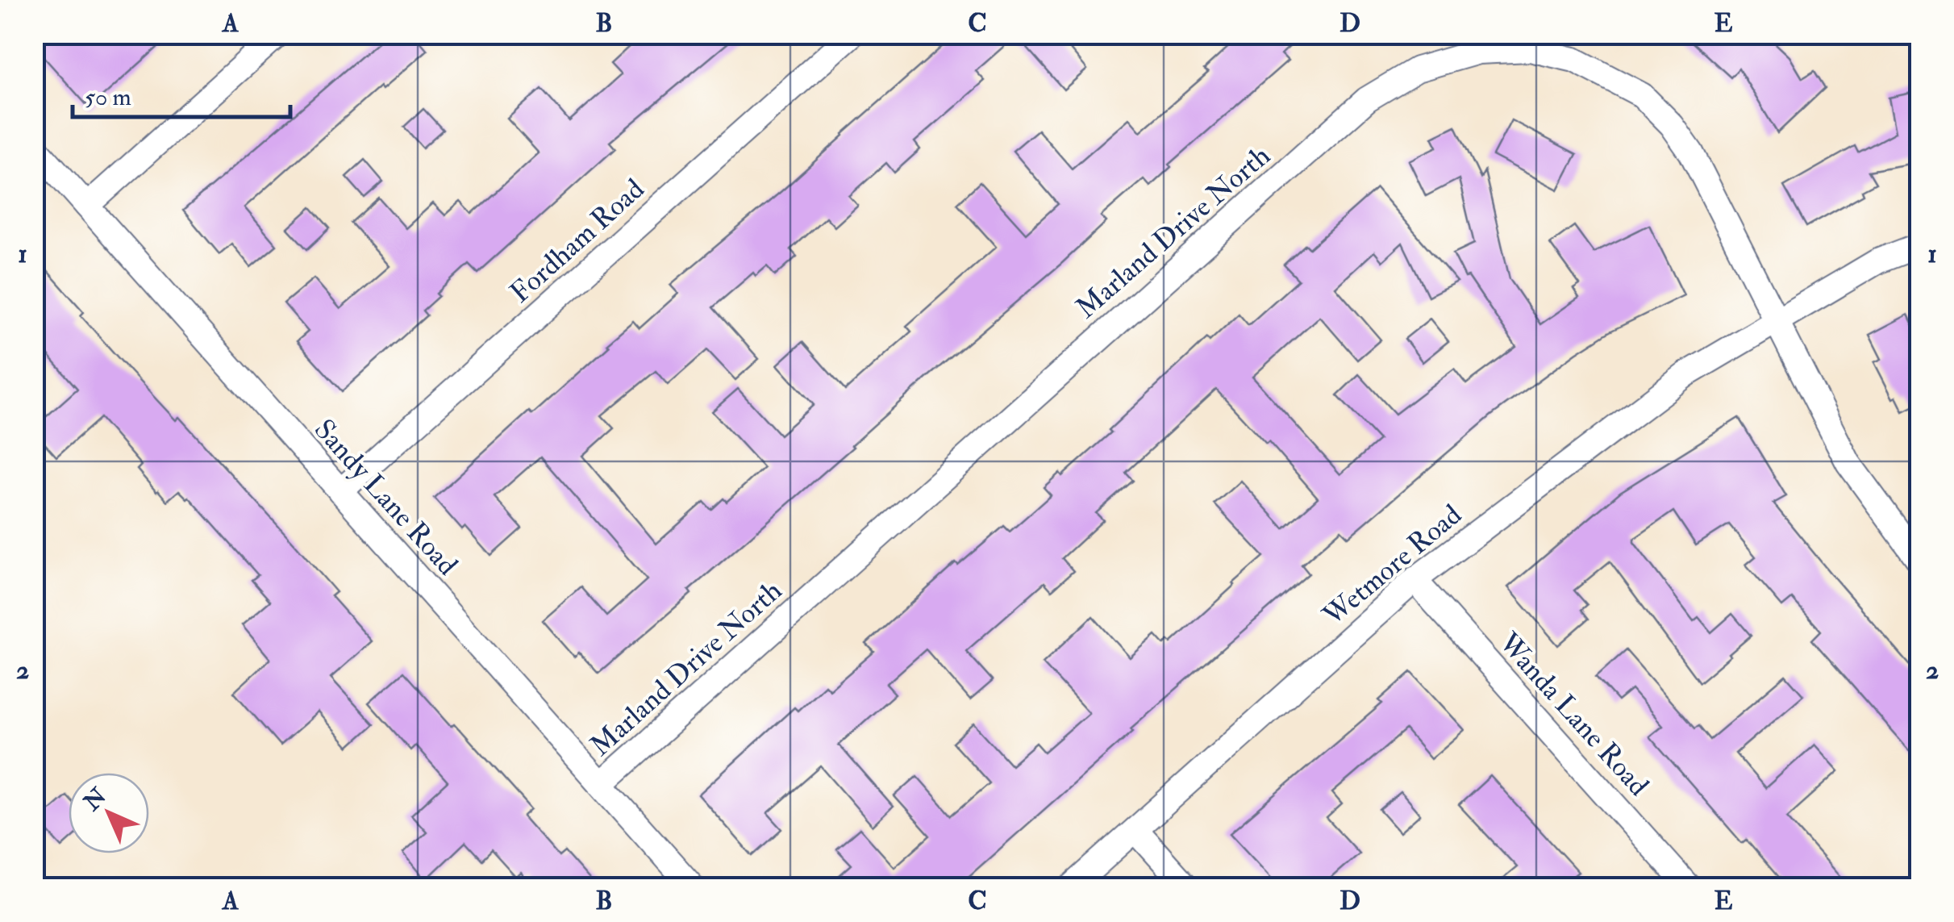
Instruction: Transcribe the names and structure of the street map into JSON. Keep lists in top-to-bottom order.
{
  "streets": {
    "street": [
      "Marland Drive North",
      "Fordham Road",
      "Sandy Lane Road",
      "Wetmore Road",
      "Wanda Lane Road"
    ]
  },
  "crossings": [
    ["Marland Drive North", "Sandy Lane Road"],
    ["Marland Drive North", "Wetmore Road"],
    ["Fordham Road", "Sandy Lane Road"],
    ["Wetmore Road", "Wanda Lane Road"]
  ],
  "scale_bar": "50 m",
  "north": "top left",
  "grid": {
    "columns": [
      "A",
      "B",
      "C",
      "D",
      "E"
    ],
    "rows": ["1", "2"]
  }
}
